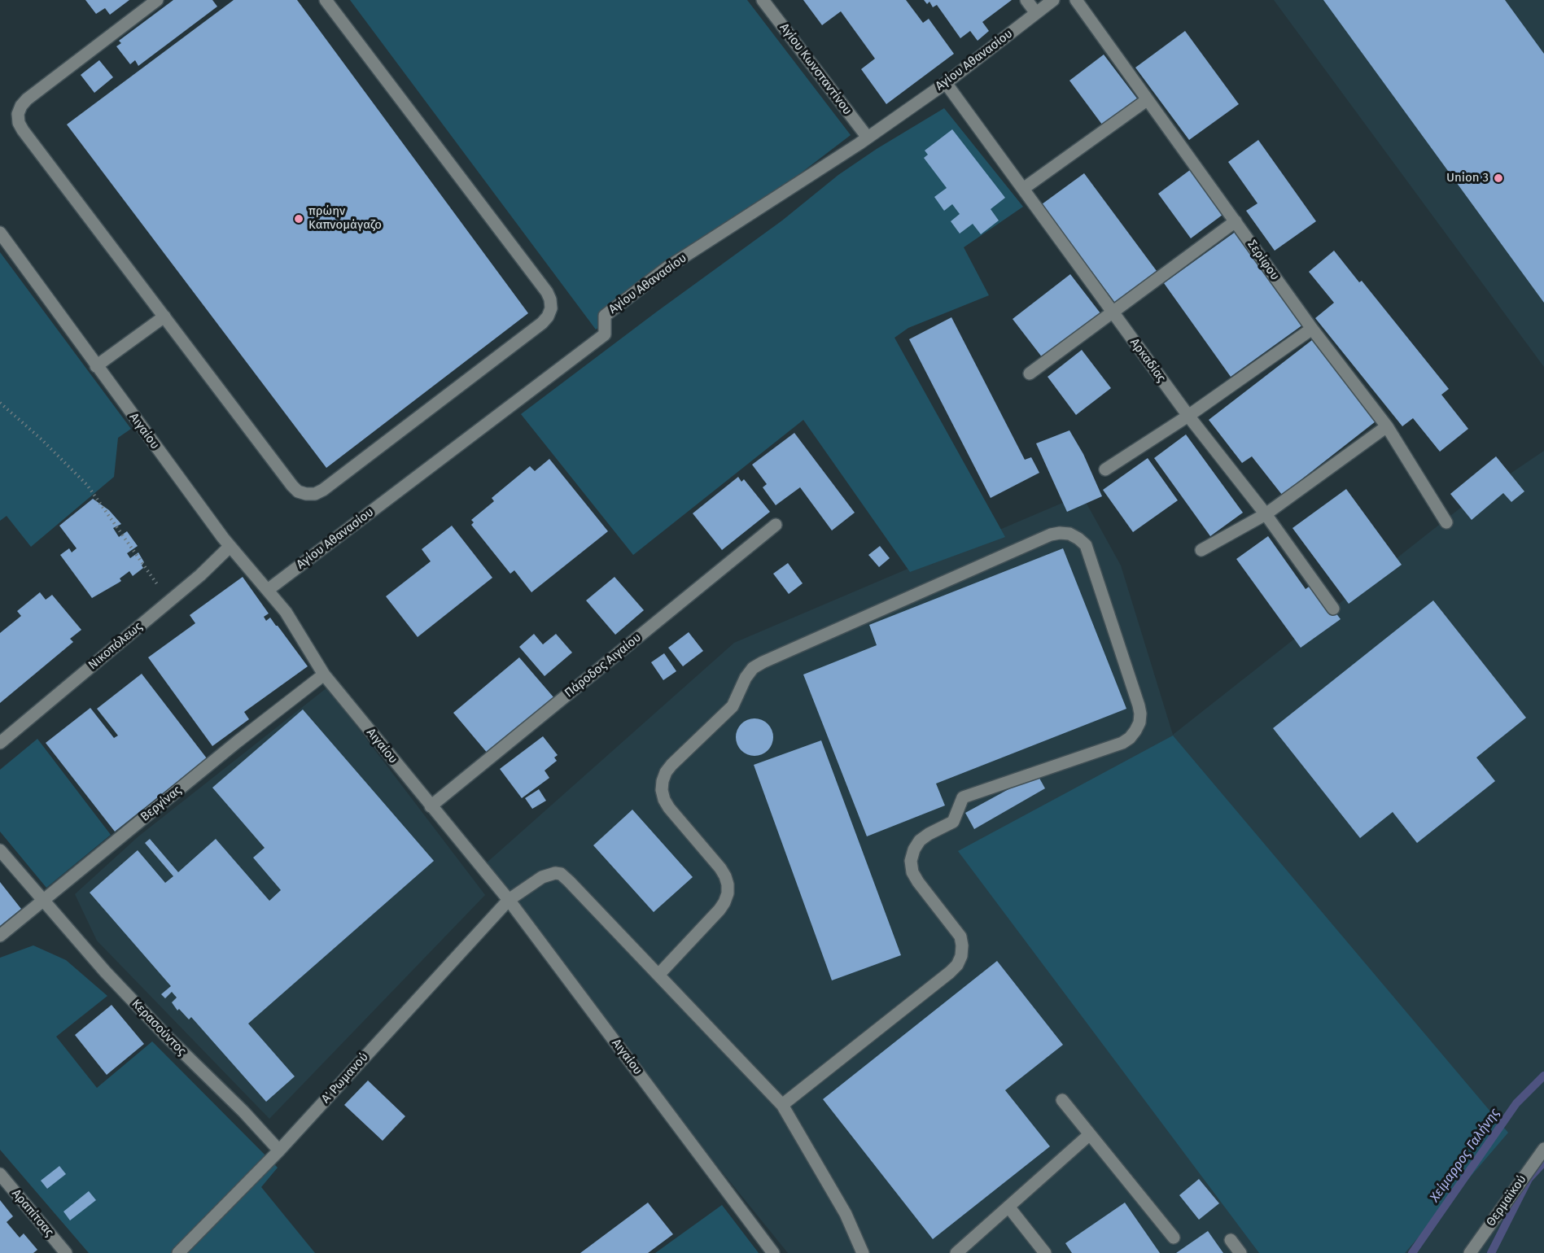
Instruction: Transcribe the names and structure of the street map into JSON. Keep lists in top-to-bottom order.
{
  "streets": {
    "street": [
      "Αγίου Αθανασίου",
      "Αγίου Κωνσταντίνου",
      "Σερίφου",
      "Αρκαδίας",
      "Αιγαίου",
      "Νικοπόλεως",
      "Πάροδος Αιγαίου",
      "Βεργίνας",
      "Κερασούντος",
      "Α΄ Ρωμανού",
      "Θερμαϊκού",
      "Αραπίτσας"
    ]
  },
  "crossings": [
    ["Αγίου Αθανασίου", "Αγίου Κωνσταντίνου"],
    ["Αγίου Αθανασίου", "Αρκαδίας"],
    ["Αγίου Αθανασίου", "Αιγαίου"],
    ["Αιγαίου", "Νικοπόλεως"],
    ["Αιγαίου", "Πάροδος Αιγαίου"],
    ["Αιγαίου", "Βεργίνας"],
    ["Αιγαίου", "Α΄ Ρωμανού"],
    ["Βεργίνας", "Κερασούντος"],
    ["Κερασούντος", "Α΄ Ρωμανού"]
  ],
  "water": ["Χείμαρρος Γαλήνης"],
  "places": ["Union 3", "πρώην Καπνομάγαζο"]
}
